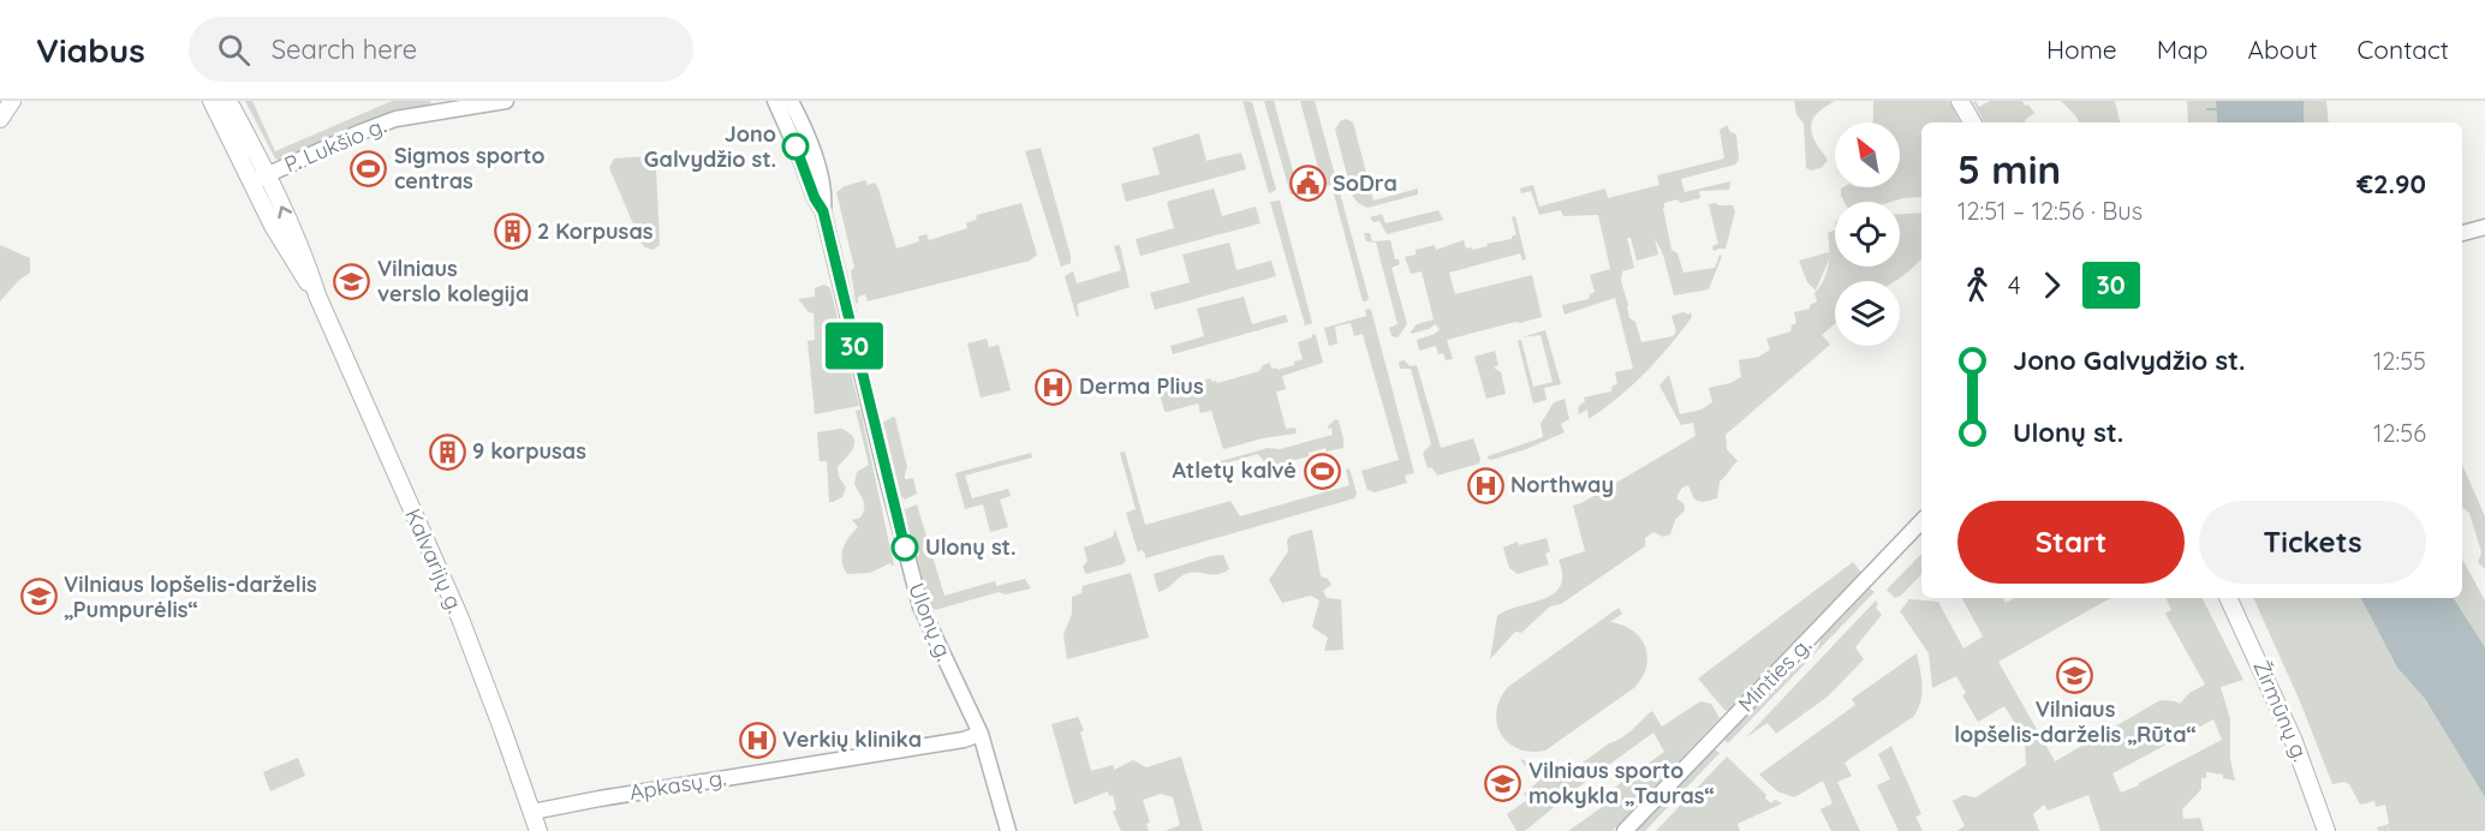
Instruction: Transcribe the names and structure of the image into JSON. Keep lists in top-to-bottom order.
{
  "streets": {
    "main road": [
      "P. Lukšio g.",
      "Kalvarijų g.",
      "Ulonų g.",
      "Minties g.",
      "Žirmūnų g.",
      "Apkasų g."
    ]
  },
  "crossings": [
    ["P. Lukšio g.", "Kalvarijų g."],
    ["Kalvarijų g.", "Apkasų g."],
    ["Ulonų g.", "Apkasų g."]
  ],
  "places": {
    "other": ["Jono Galvydžio st.", "Ulonų st."],
    "sports": ["Sigmos sporto centras", "Atletų kalvė"],
    "public building": ["SoDra"],
    "building": ["2 Korpusas", "9 korpusas"],
    "school or university": [
      "Vilniaus verslo kolegija",
      "Vilniaus lopšelis-darželis „Pumpurėlis“",
      "Vilniaus lopšelis-darželis „Rūta“",
      "Vilniaus sporto mokykla „Tauras“"
    ],
    "hospital": ["Derma Plius", "Northway", "Verkių klinika"]
  },
  "lines": ["bus line 30"],
  "north": "top left",
  "page": {
    "header": "Viabus",
    "search": "Search here",
    "nav": [
      "Home",
      "Map",
      "About",
      "Contact"
    ],
    "on_map": "30",
    "heading": ["5 min", "12:51 – 12:56 · Bus", "€2.90"],
    "legs": ["4", "30"],
    "list": [
      {
        "name": "Jono Galvydžio st.",
        "value": "12:55"
      },
      {
        "name": "Ulonų st.",
        "value": "12:56"
      }
    ],
    "buttons": ["Start", "Tickets"]
  }
}
